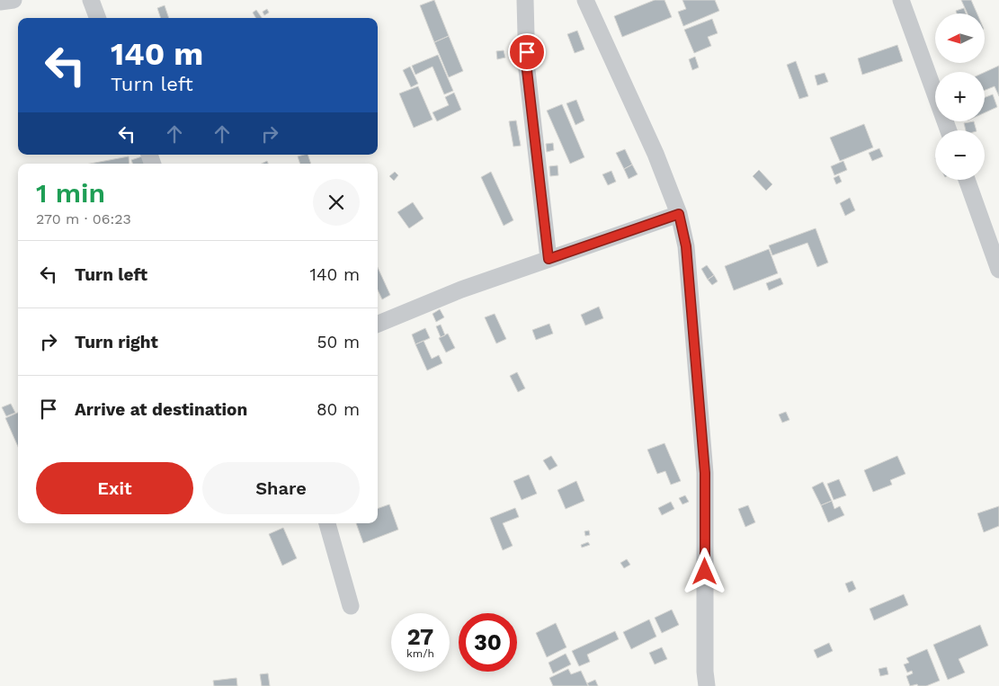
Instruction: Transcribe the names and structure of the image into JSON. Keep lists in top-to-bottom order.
{
  "north": "left",
  "page": {
    "map_buttons": ["+", "−"],
    "turn": ["140 m", "Turn left"],
    "heading": ["1 min", "270 m · 06:23"],
    "list": [
      {
        "name": "Turn left",
        "value": "140 m"
      },
      {
        "name": "Turn right",
        "value": "50 m"
      },
      {
        "name": "Arrive at destination",
        "value": "80 m"
      }
    ],
    "buttons": ["Exit", "Share"],
    "speed": "27 km/h",
    "limit": "30"
  }
}
